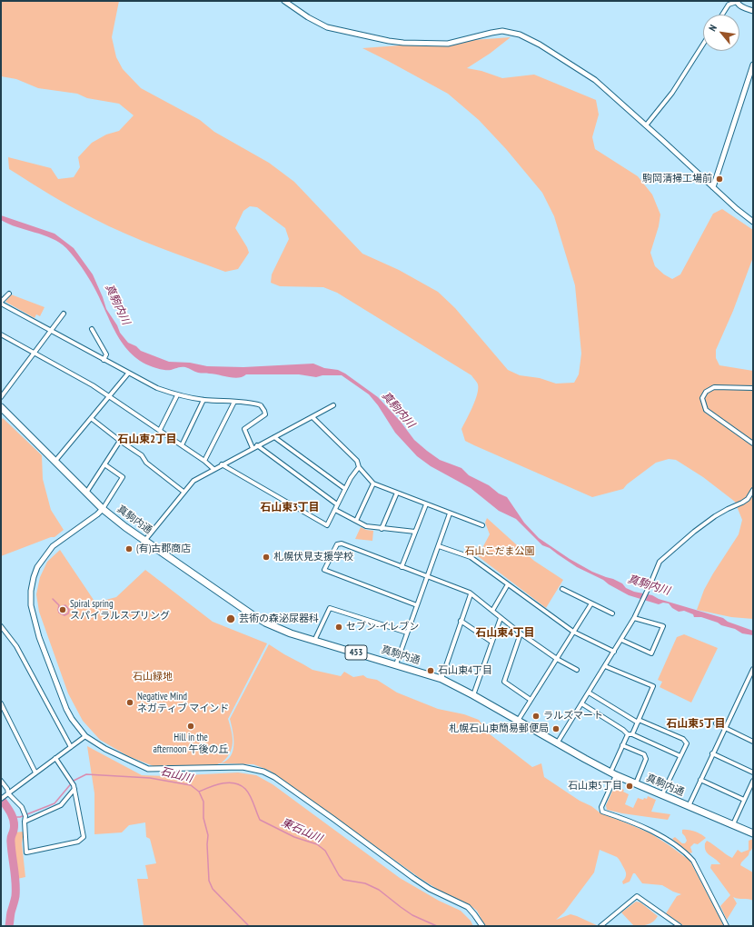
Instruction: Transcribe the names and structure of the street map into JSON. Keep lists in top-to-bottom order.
{
  "streets": {
    "highway": ["真駒内通", "453"]
  },
  "districts": [
    "石山東2丁目",
    "石山東3丁目",
    "石山東4丁目",
    "石山東5丁目"
  ],
  "water": ["真駒内川", "石山川", "東石山川"],
  "parks": ["石山こだま公園", "石山緑地"],
  "places": [
    "駒岡清掃工場前",
    "(有)古郡商店",
    "札幌伏見支援学校",
    "Spiral spring スパイラルスプリング",
    "芸術の森泌尿器科",
    "セブン-イレブン",
    "石山東4丁目",
    "Negative Mind ネガティブ マインド",
    "ラルズマート",
    "Hill in the afternoon 午後の丘",
    "札幌石山東簡易郵便局",
    "石山東5丁目"
  ],
  "north": "top left"
}
